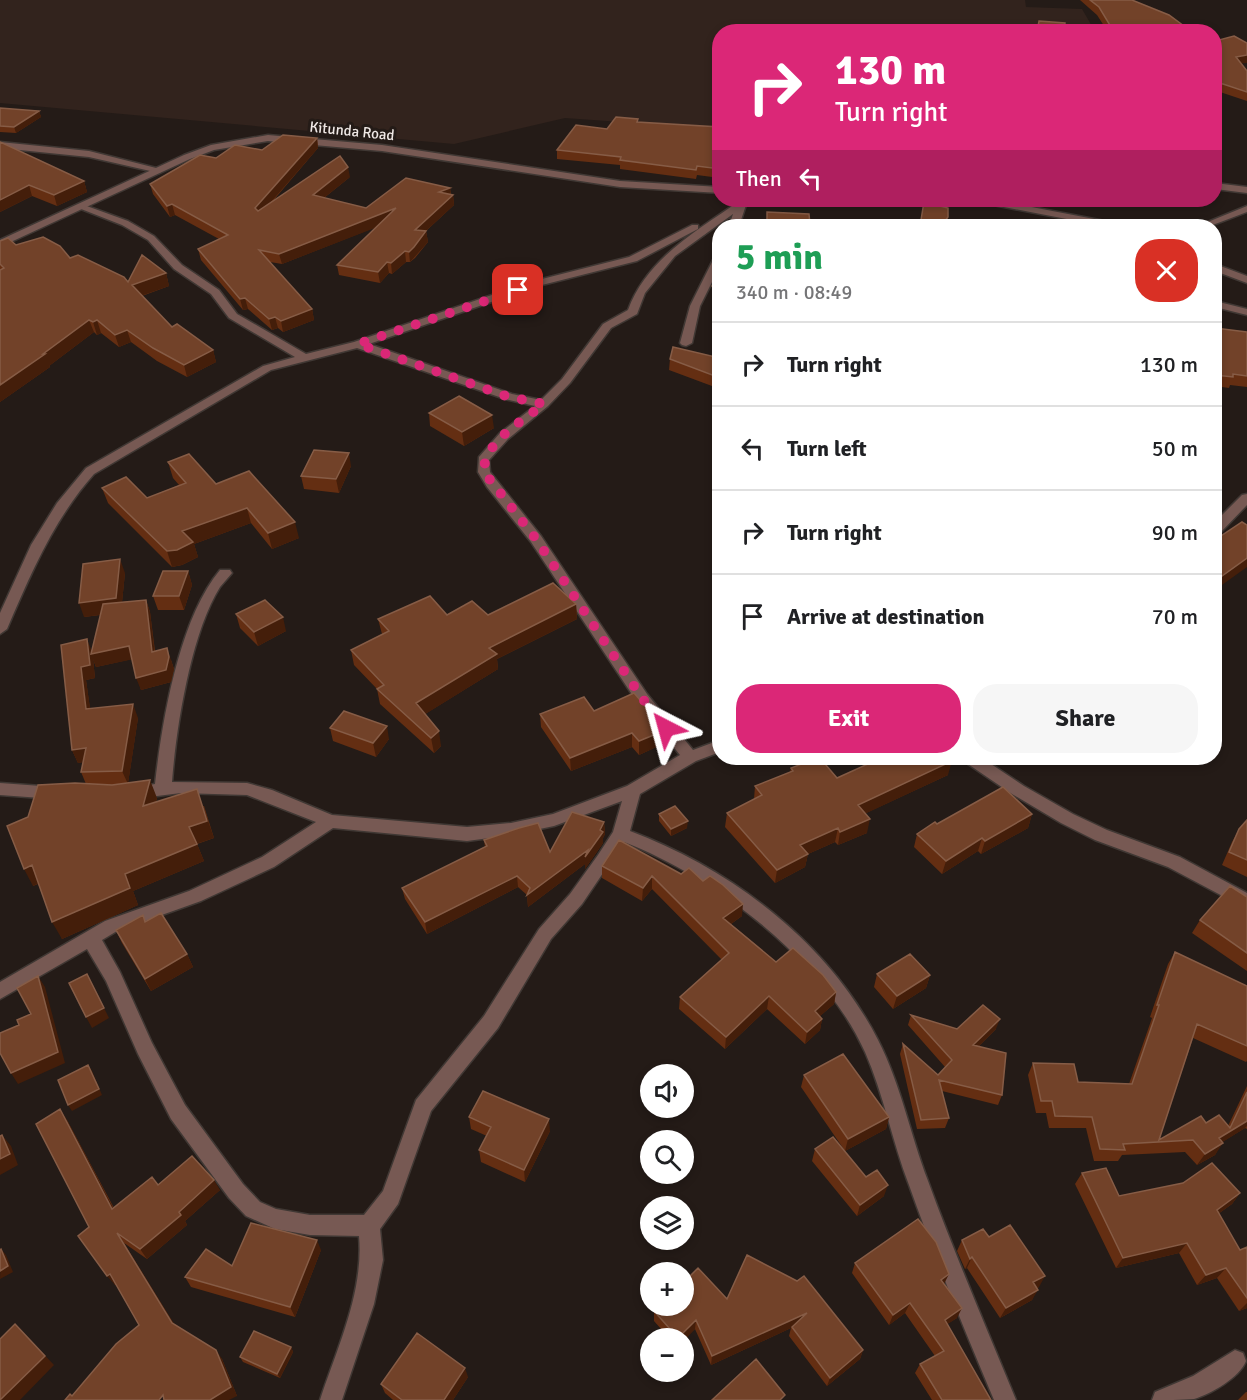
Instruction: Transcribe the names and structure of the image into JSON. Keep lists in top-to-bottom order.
{
  "streets": {
    "street": ["Kitunda Road"]
  },
  "page": {
    "turn": ["130 m", "Turn right"],
    "then": "Then",
    "heading": ["5 min", "340 m · 08:49"],
    "list": [
      {
        "name": "Turn right",
        "value": "130 m"
      },
      {
        "name": "Turn left",
        "value": "50 m"
      },
      {
        "name": "Turn right",
        "value": "90 m"
      },
      {
        "name": "Arrive at destination",
        "value": "70 m"
      }
    ],
    "buttons": ["Exit", "Share"],
    "map_buttons": ["+", "−"]
  }
}
